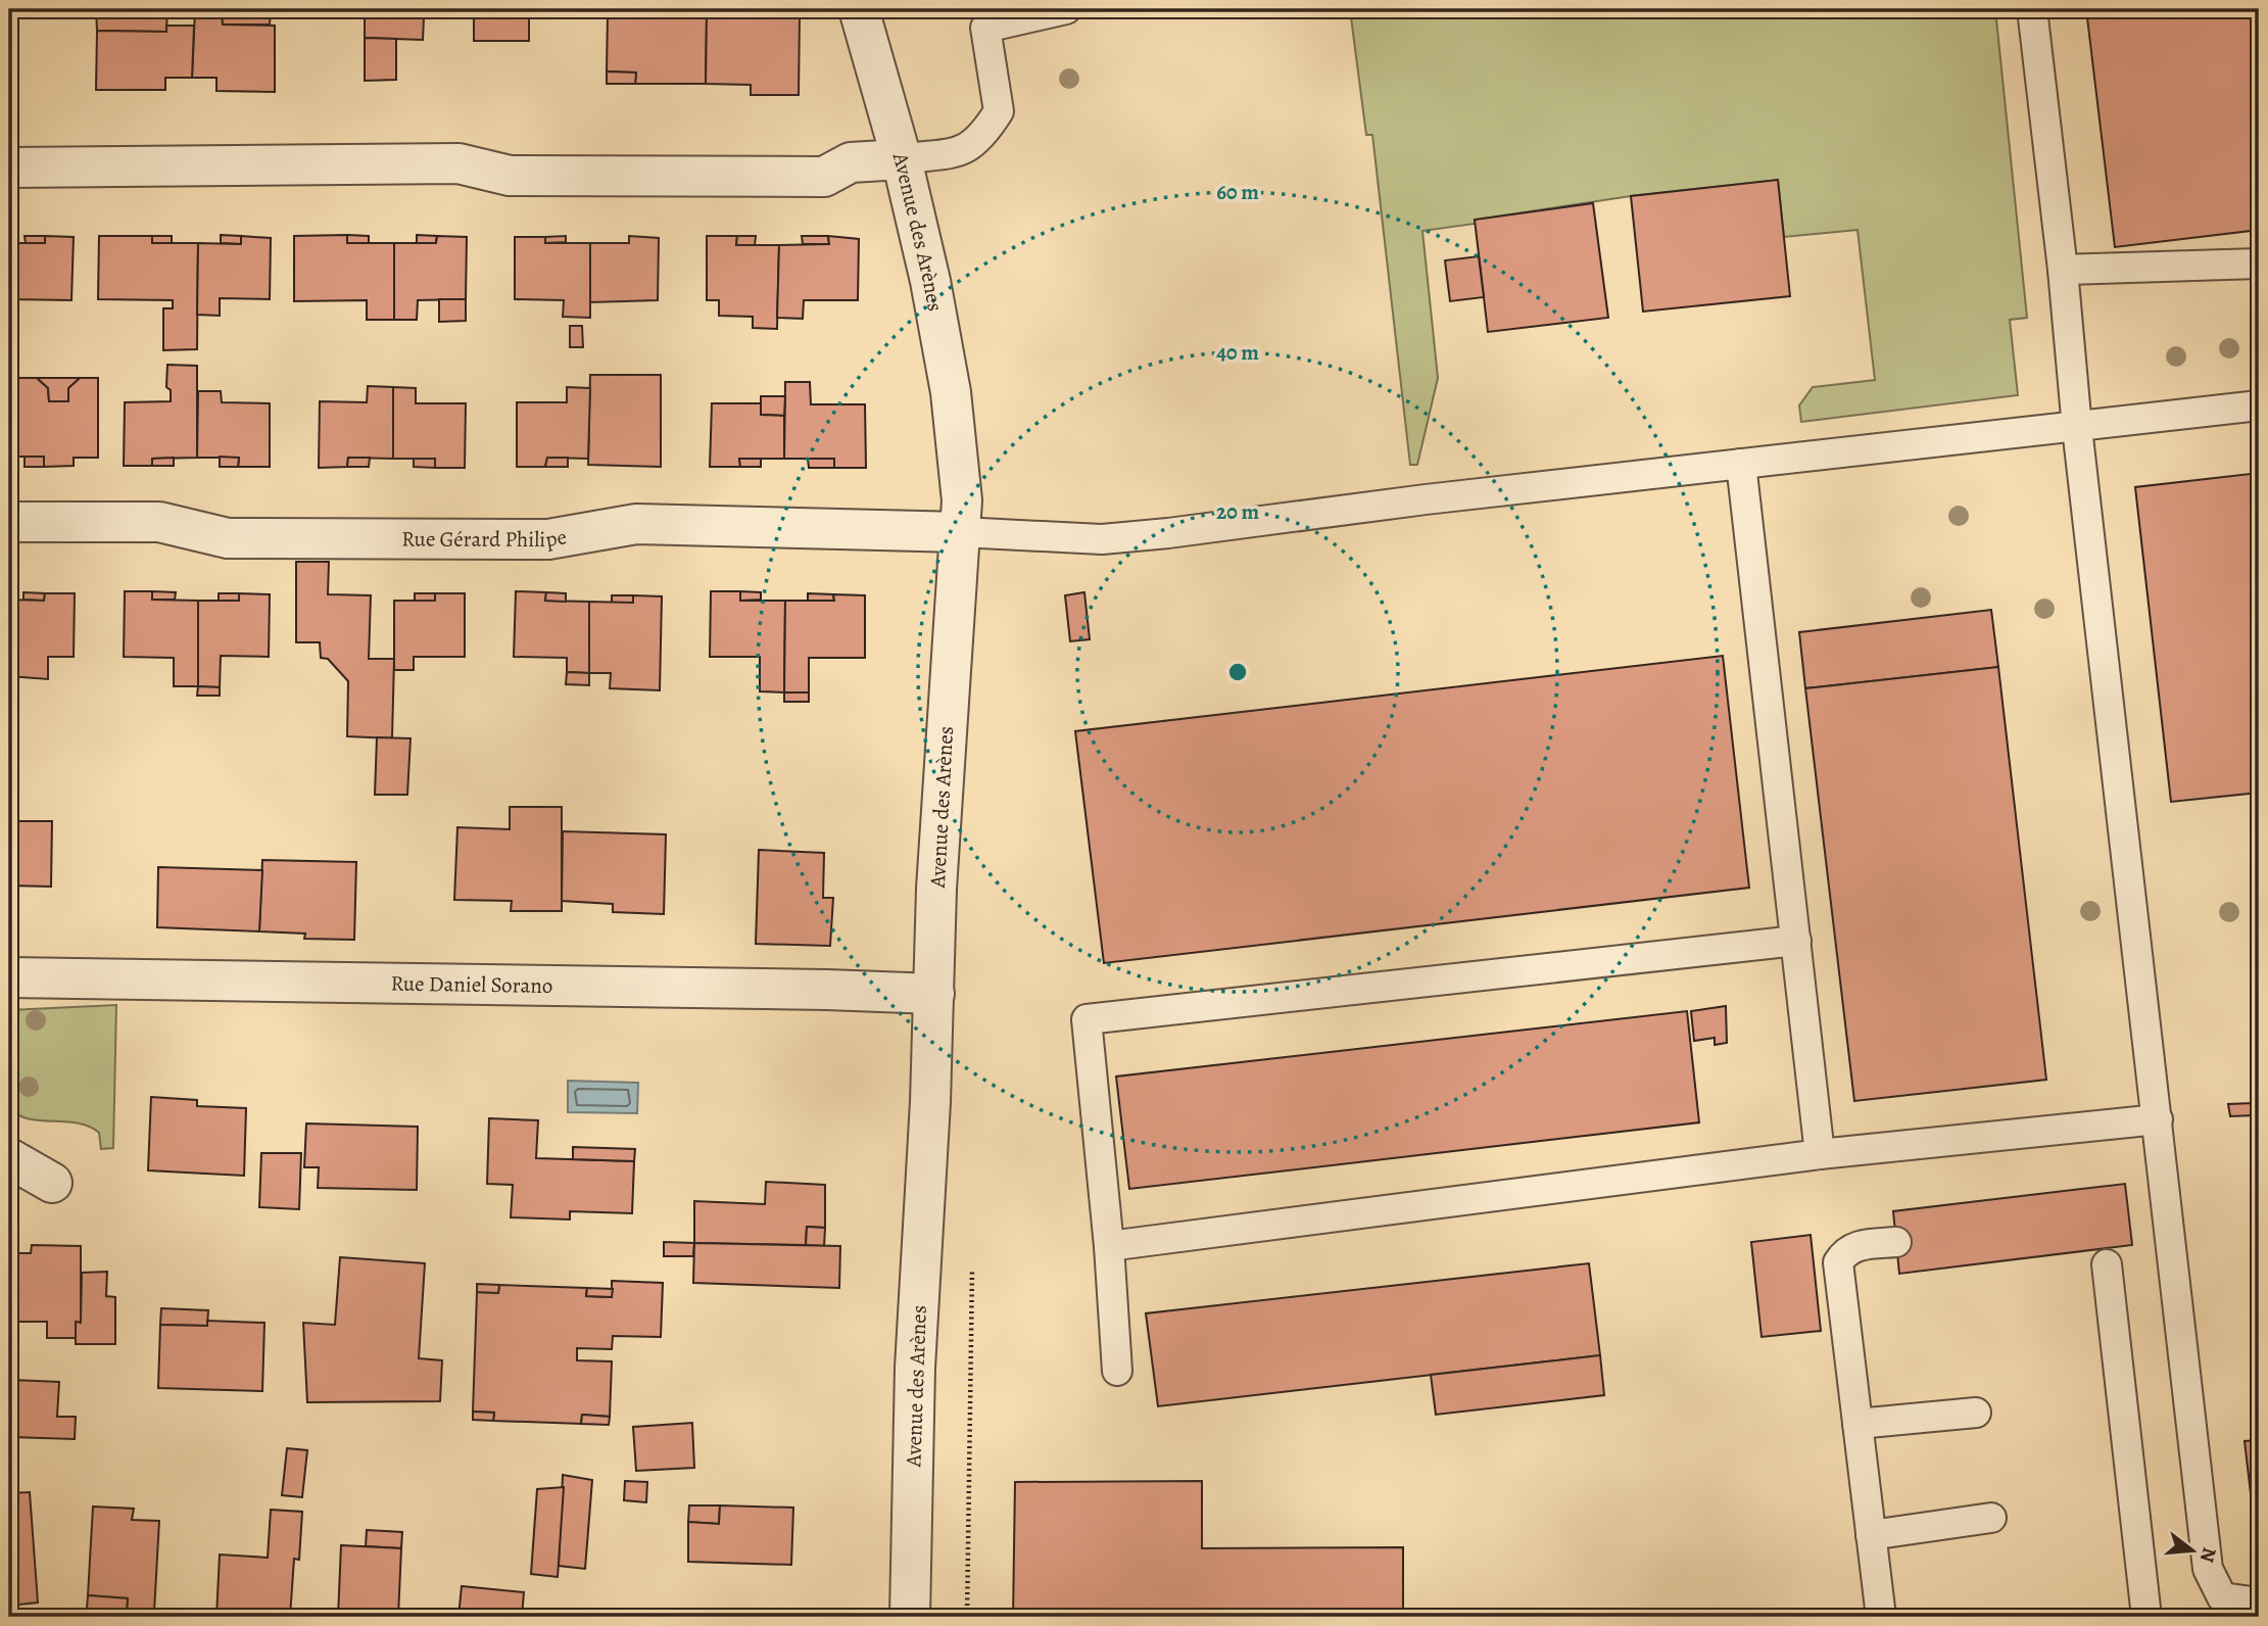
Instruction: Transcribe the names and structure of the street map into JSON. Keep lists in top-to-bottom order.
{
  "streets": {
    "street": ["Avenue des Arènes", "Rue Gérard Philipe", "Rue Daniel Sorano"]
  },
  "crossings": [
    ["Avenue des Arènes", "Rue Gérard Philipe"],
    ["Avenue des Arènes", "Rue Daniel Sorano"]
  ],
  "north": "right",
  "rings": ["60 m", "40 m", "20 m"]
}
